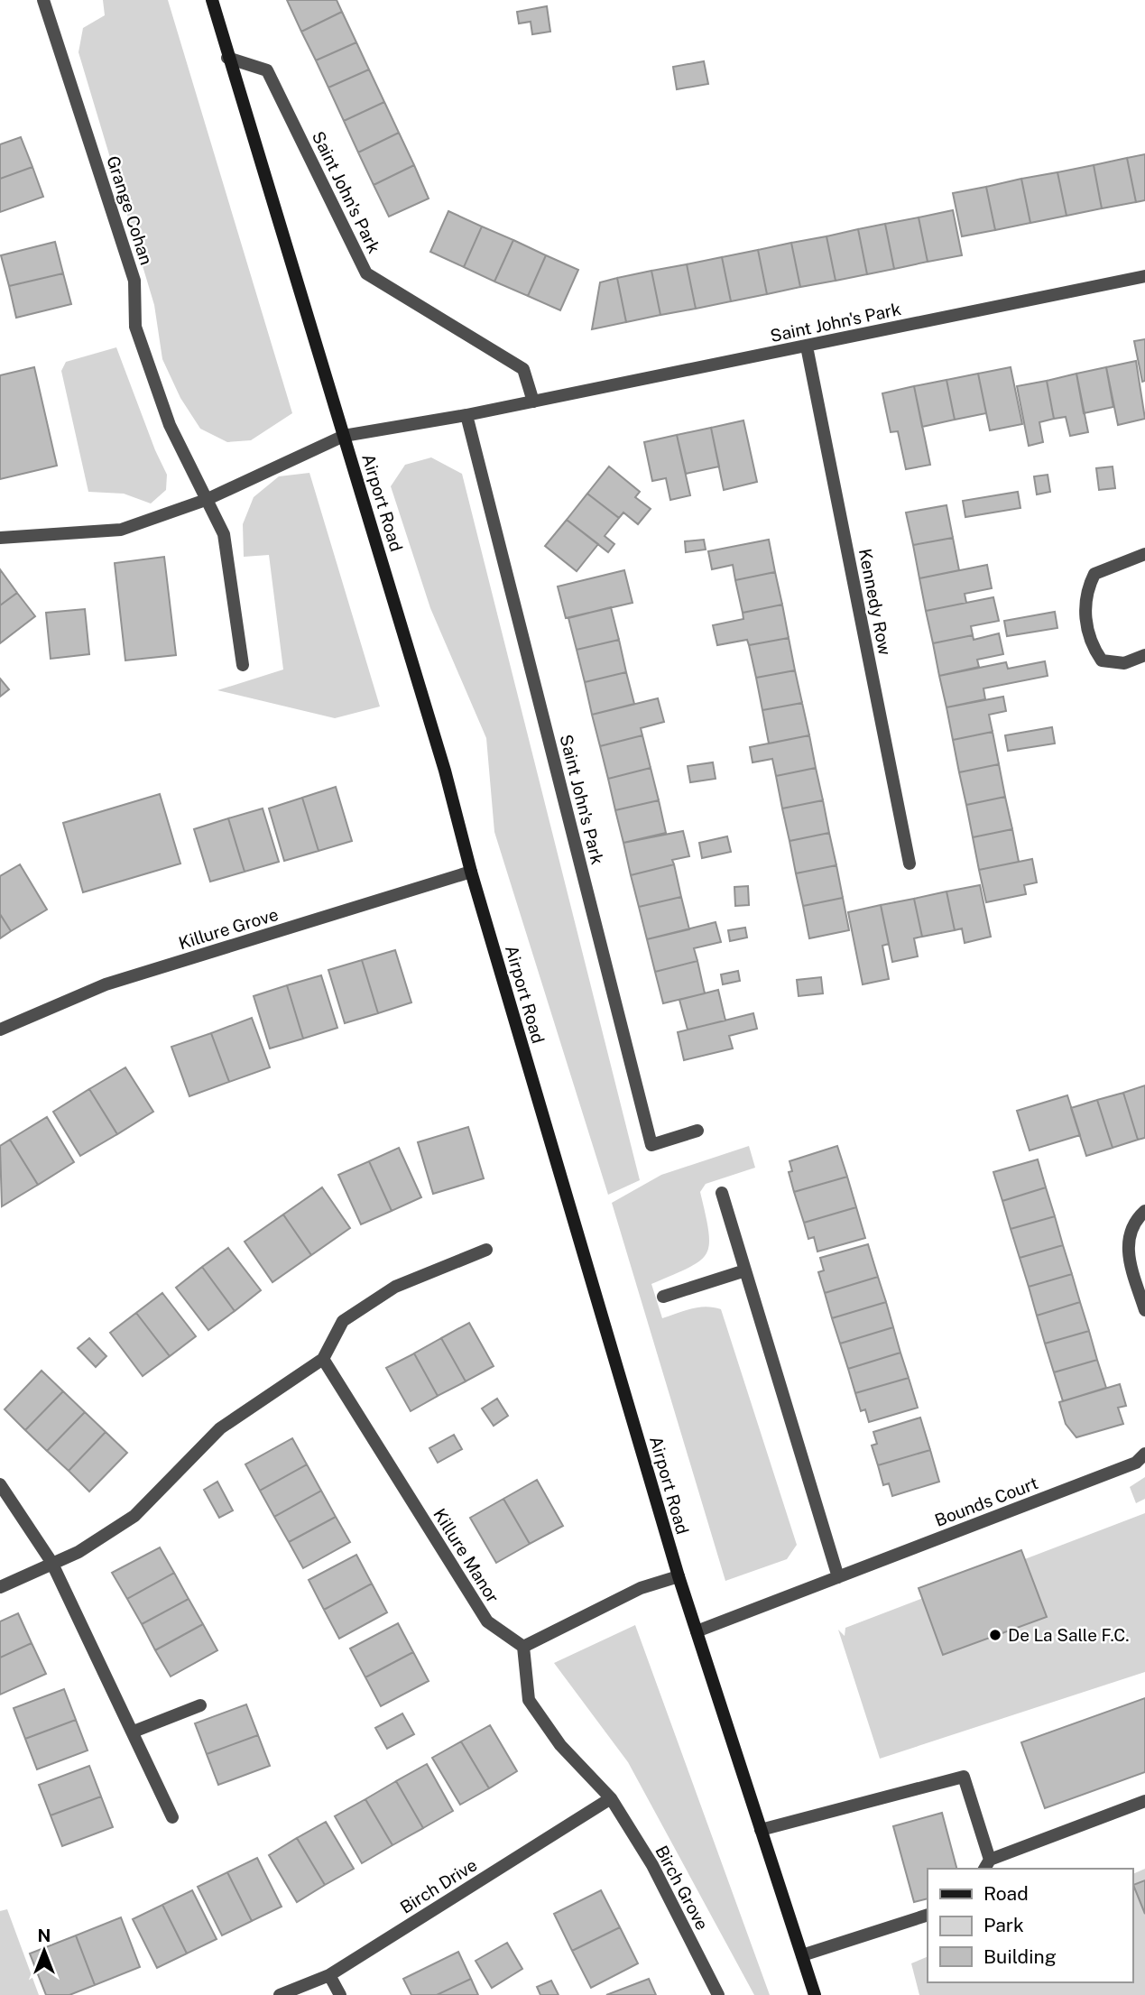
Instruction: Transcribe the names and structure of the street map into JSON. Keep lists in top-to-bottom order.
{
  "streets": {
    "main road": ["Airport Road"],
    "street": [
      "Saint John's Park",
      "Grange Cohan",
      "Kennedy Row",
      "Killure Grove",
      "Bounds Court",
      "Killure Manor",
      "Birch Drive",
      "Birch Grove"
    ]
  },
  "crossings": [
    ["Saint John's Park", "Airport Road"],
    ["Saint John's Park", "Kennedy Row"],
    ["Airport Road", "Killure Grove"],
    ["Airport Road", "Bounds Court"],
    ["Killure Manor", "Birch Grove"],
    ["Birch Drive", "Birch Grove"]
  ],
  "places": ["De La Salle F.C."],
  "legend": ["Road", "Park", "Building"],
  "north": "top"
}
